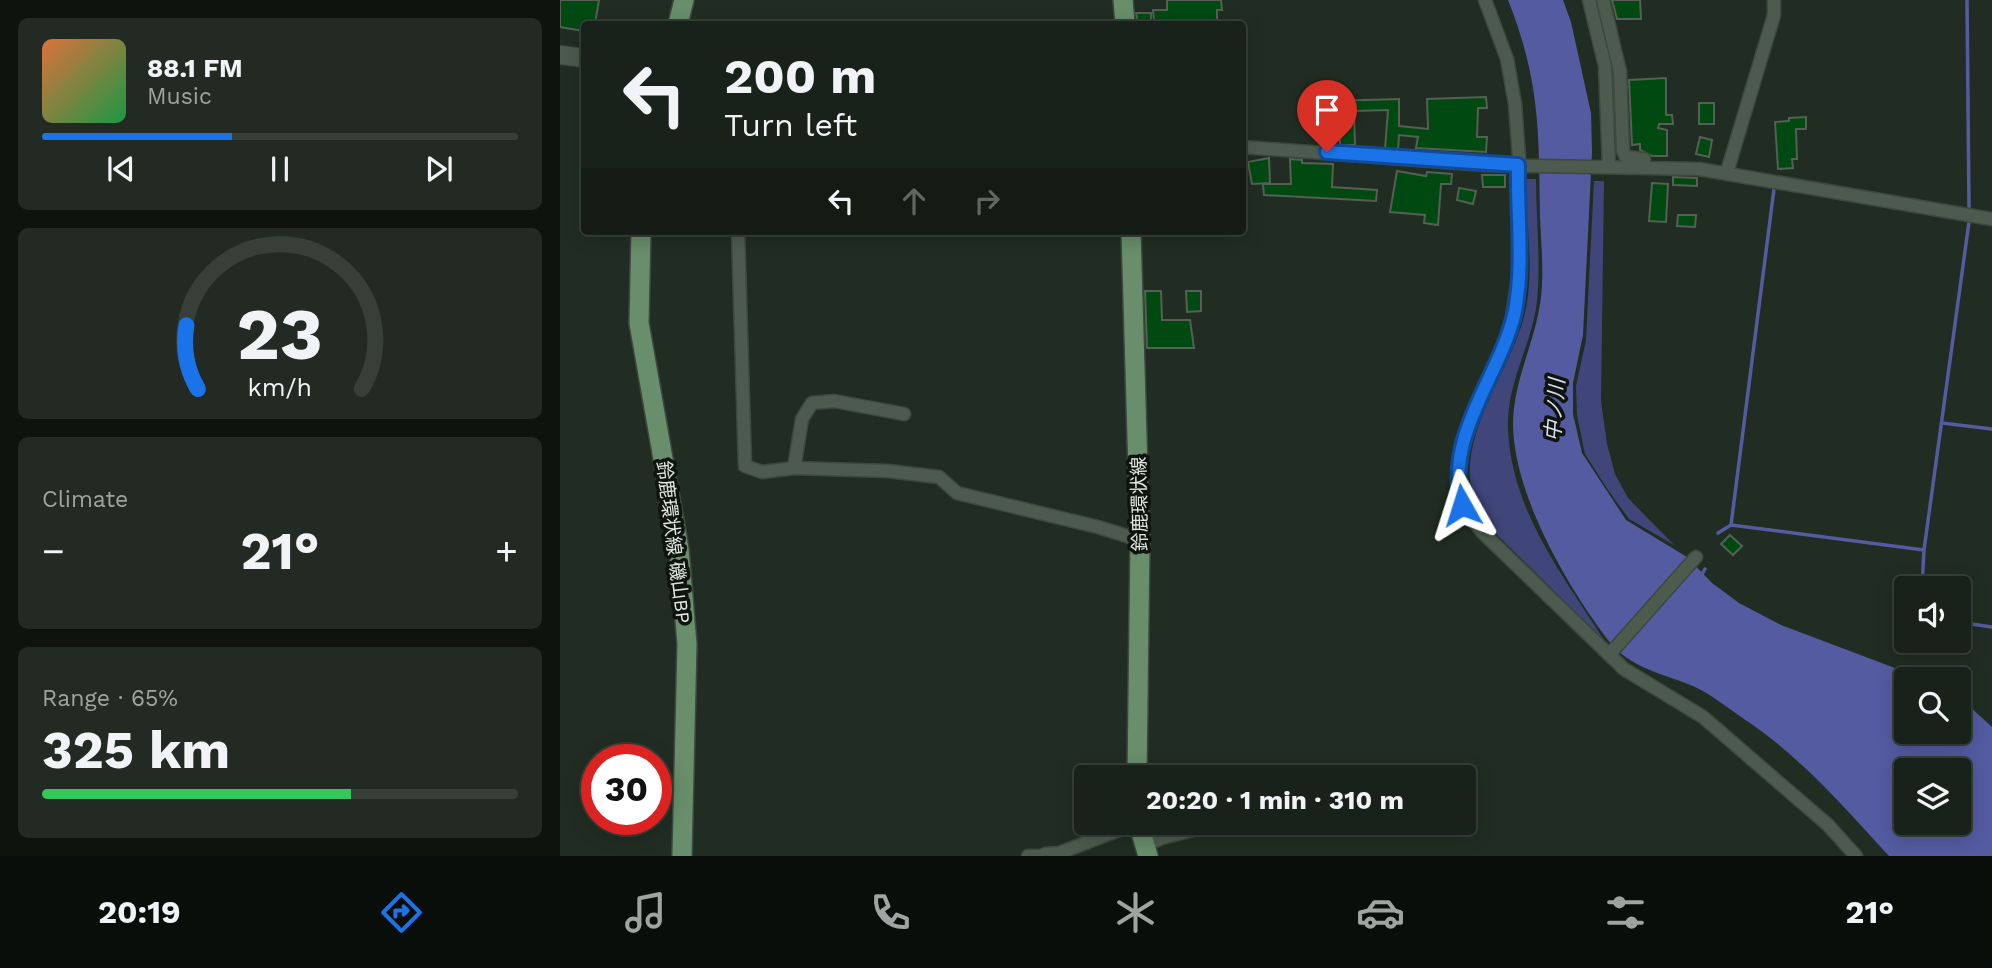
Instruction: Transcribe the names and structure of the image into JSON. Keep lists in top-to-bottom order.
{
  "streets": {
    "main road": ["鈴鹿環状線", "鈴鹿環状線 磯山BP"]
  },
  "water": ["中ノ川"],
  "page": {
    "turn": ["200 m", "Turn left"],
    "song": ["88.1 FM", "Music"],
    "tile": [
      "Climate",
      ["Range · 65%", "325 km"]
    ],
    "heat": ["−", "21°", "+"],
    "limit": "30",
    "trip": "20:20 · 1 min · 310 m",
    "tabs": ["20:19", "21°"],
    "gauge": ["23", "km/h"]
  }
}
